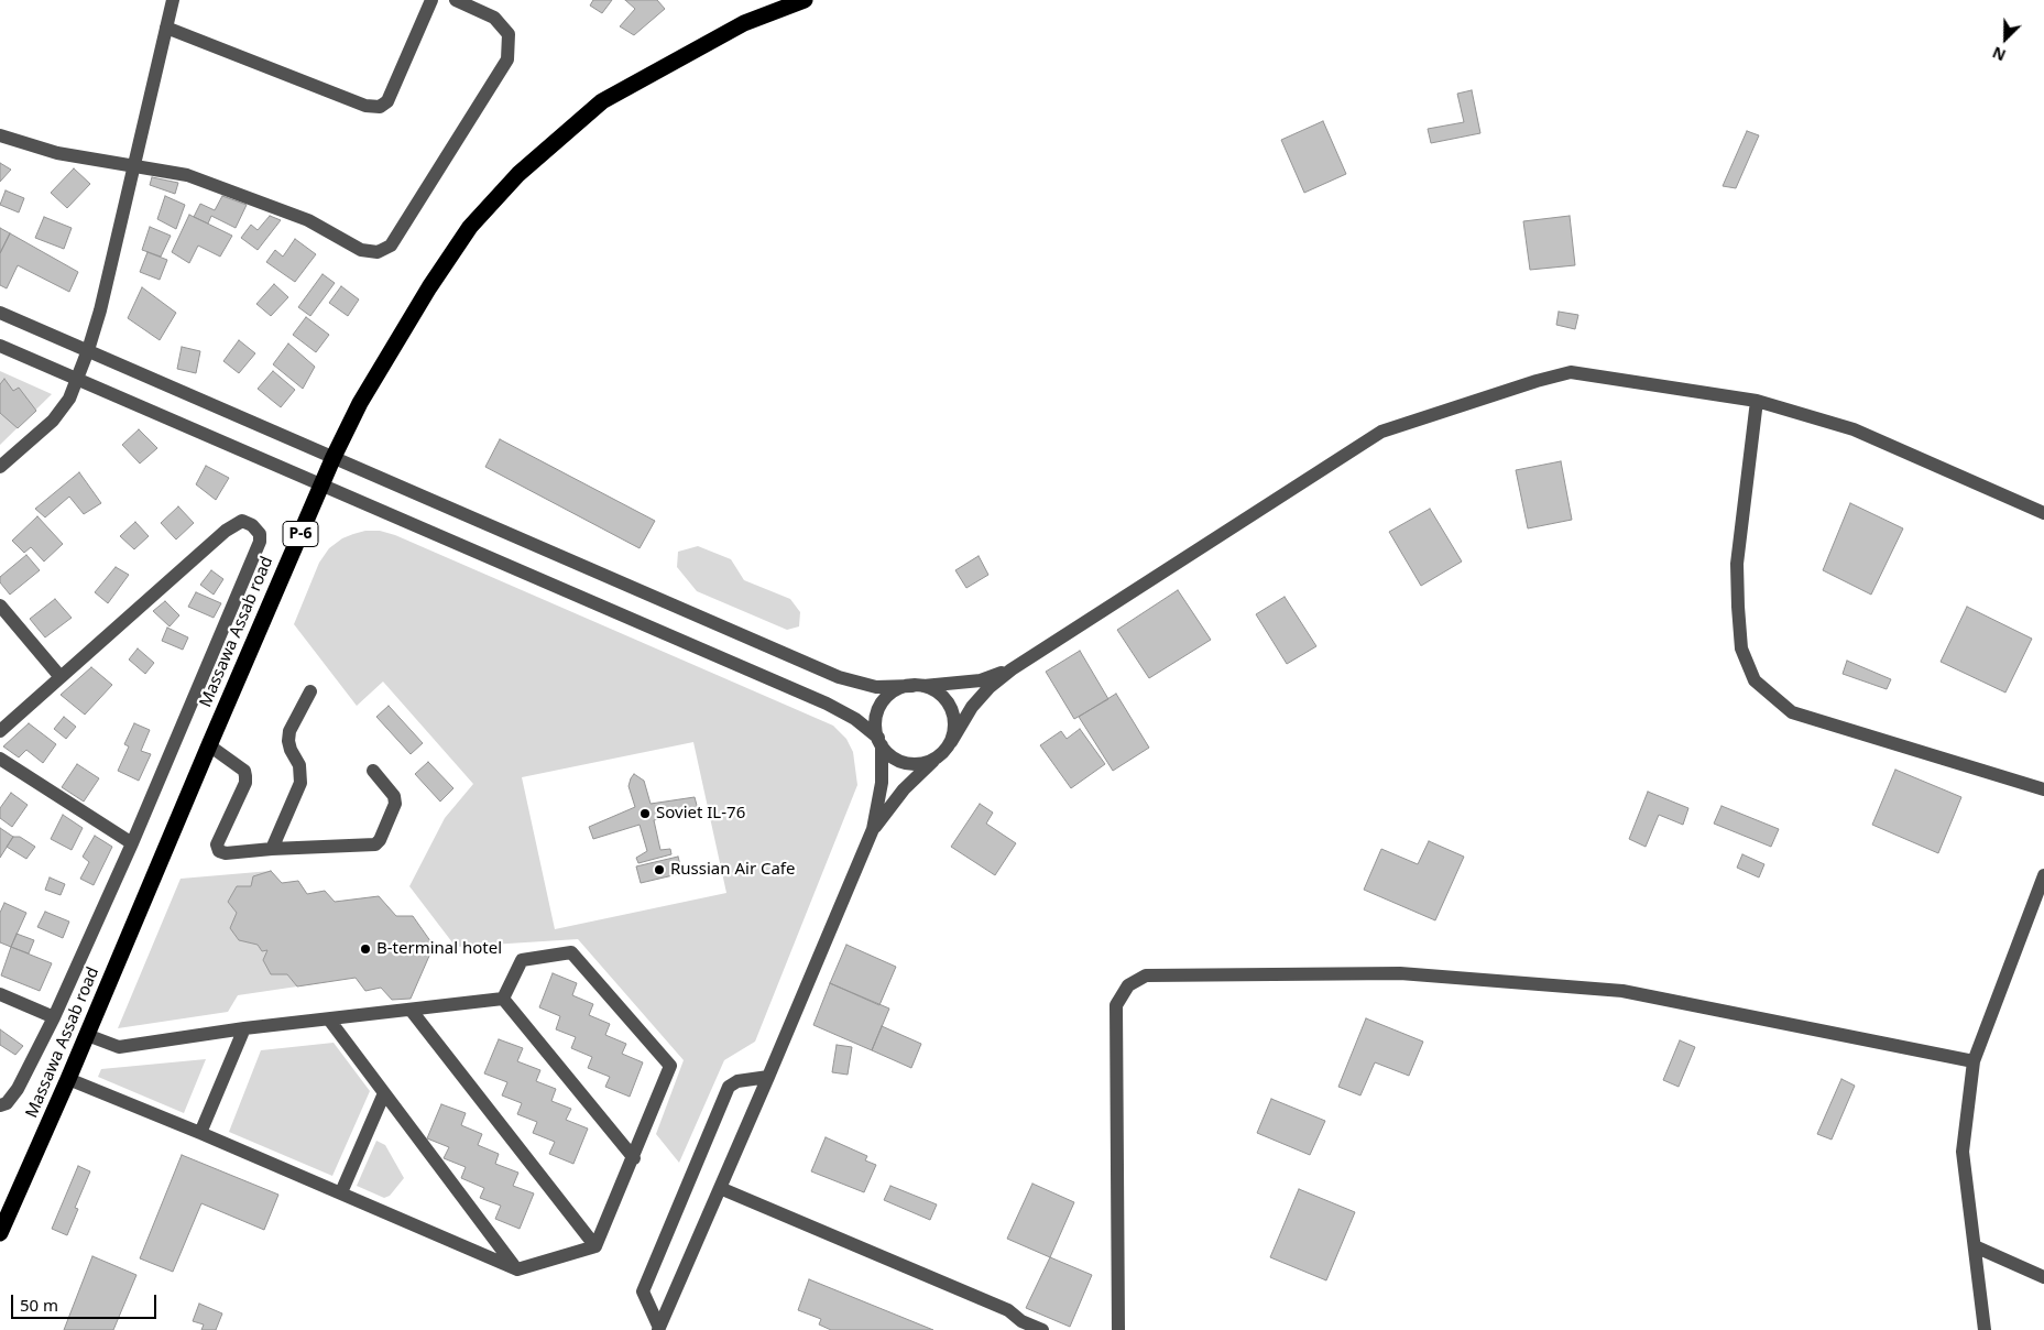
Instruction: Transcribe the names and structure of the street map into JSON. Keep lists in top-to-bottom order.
{
  "streets": {
    "highway": ["P-6", "Massawa Assab road"]
  },
  "places": ["Soviet IL-76", "Russian Air Cafe", "B-terminal hotel"],
  "scale_bar": "50 m",
  "north": "bottom left"
}
